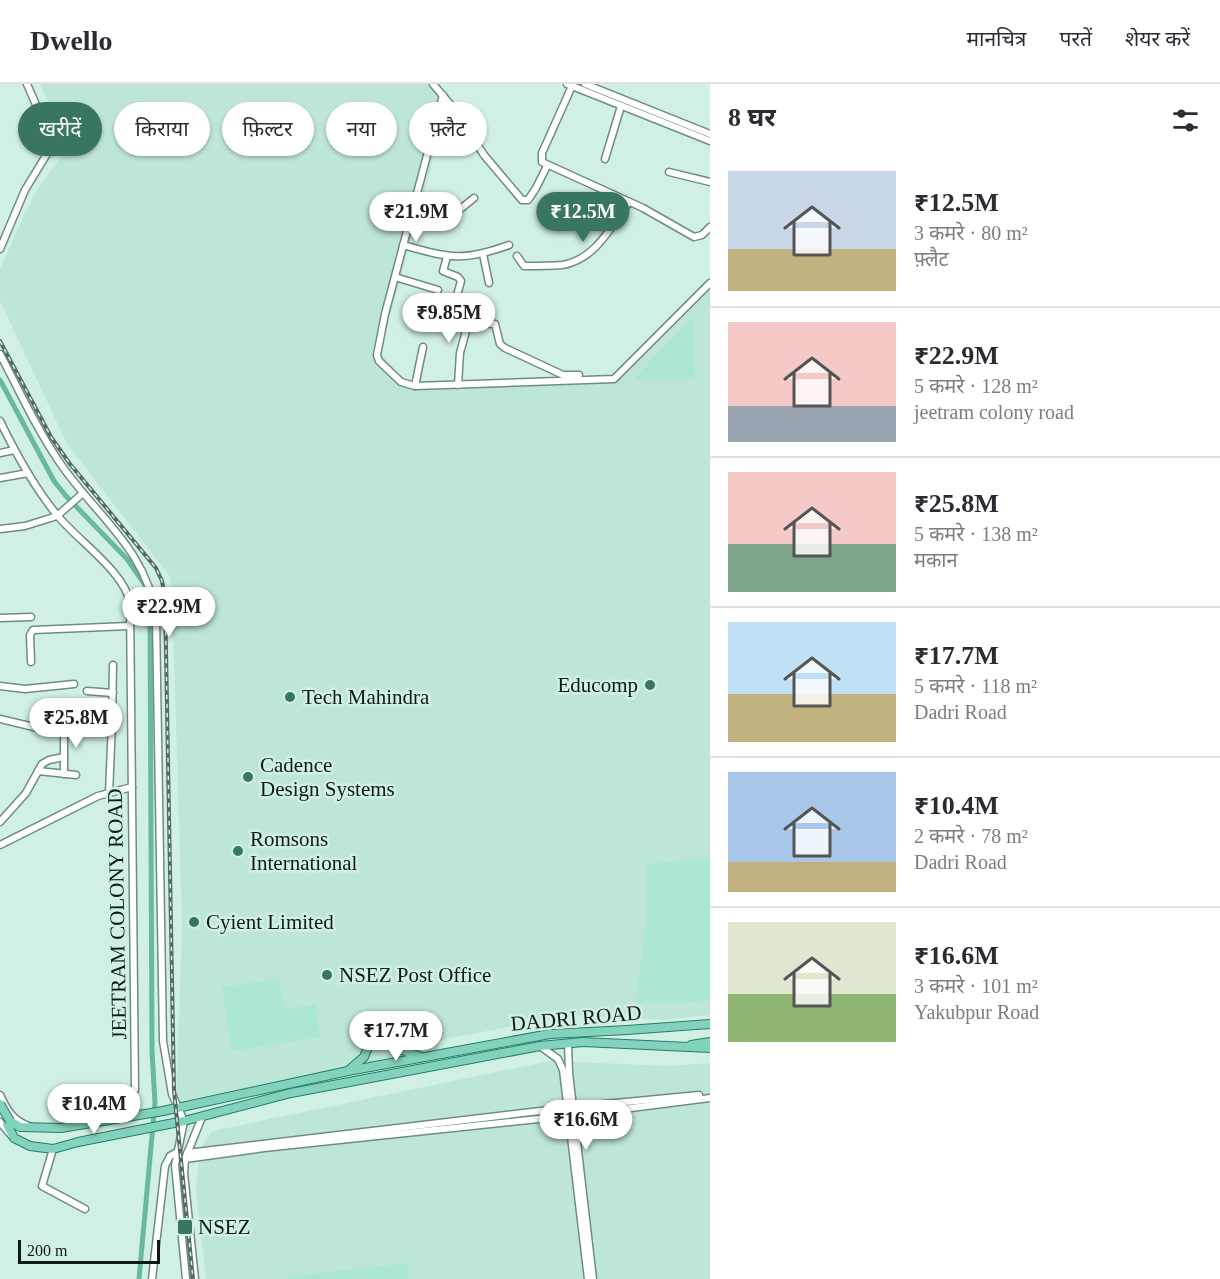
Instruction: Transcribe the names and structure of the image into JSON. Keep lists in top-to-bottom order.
{
  "streets": {
    "main road": ["DADRI ROAD"],
    "street": ["JEETRAM COLONY ROAD"]
  },
  "crossings": [
    ["JEETRAM COLONY ROAD", "DADRI ROAD"]
  ],
  "places": {
    "other": [
      "Educomp",
      "Tech Mahindra",
      "Cadence Design Systems",
      "Romsons International",
      "Cyient Limited",
      "NSEZ Post Office"
    ],
    "transit": ["NSEZ"]
  },
  "scale_bar": "200 m",
  "page": {
    "header": "Dwello",
    "nav": ["मानचित्र", "परतें", "शेयर करें"],
    "heading": "8 घर",
    "chip": [
      "खरीदें",
      "किराया",
      "फ़िल्टर",
      "नया",
      "फ़्लैट"
    ],
    "list": [
      {
        "name": "₹12.5M",
        "note": "3 कमरे · 80 m² · फ़्लैट"
      },
      {
        "name": "₹22.9M",
        "note": "5 कमरे · 128 m² · jeetram colony road"
      },
      {
        "name": "₹25.8M",
        "note": "5 कमरे · 138 m² · मकान"
      },
      {
        "name": "₹17.7M",
        "note": "5 कमरे · 118 m² · Dadri Road"
      },
      {
        "name": "₹10.4M",
        "note": "2 कमरे · 78 m² · Dadri Road"
      },
      {
        "name": "₹16.6M",
        "note": "3 कमरे · 101 m² · Yakubpur Road"
      }
    ],
    "price": [
      "₹21.9M",
      "₹12.5M",
      "₹9.85M",
      "₹22.9M",
      "₹25.8M",
      "₹17.7M",
      "₹10.4M",
      "₹16.6M"
    ],
    "scale": "200 m"
  }
}
